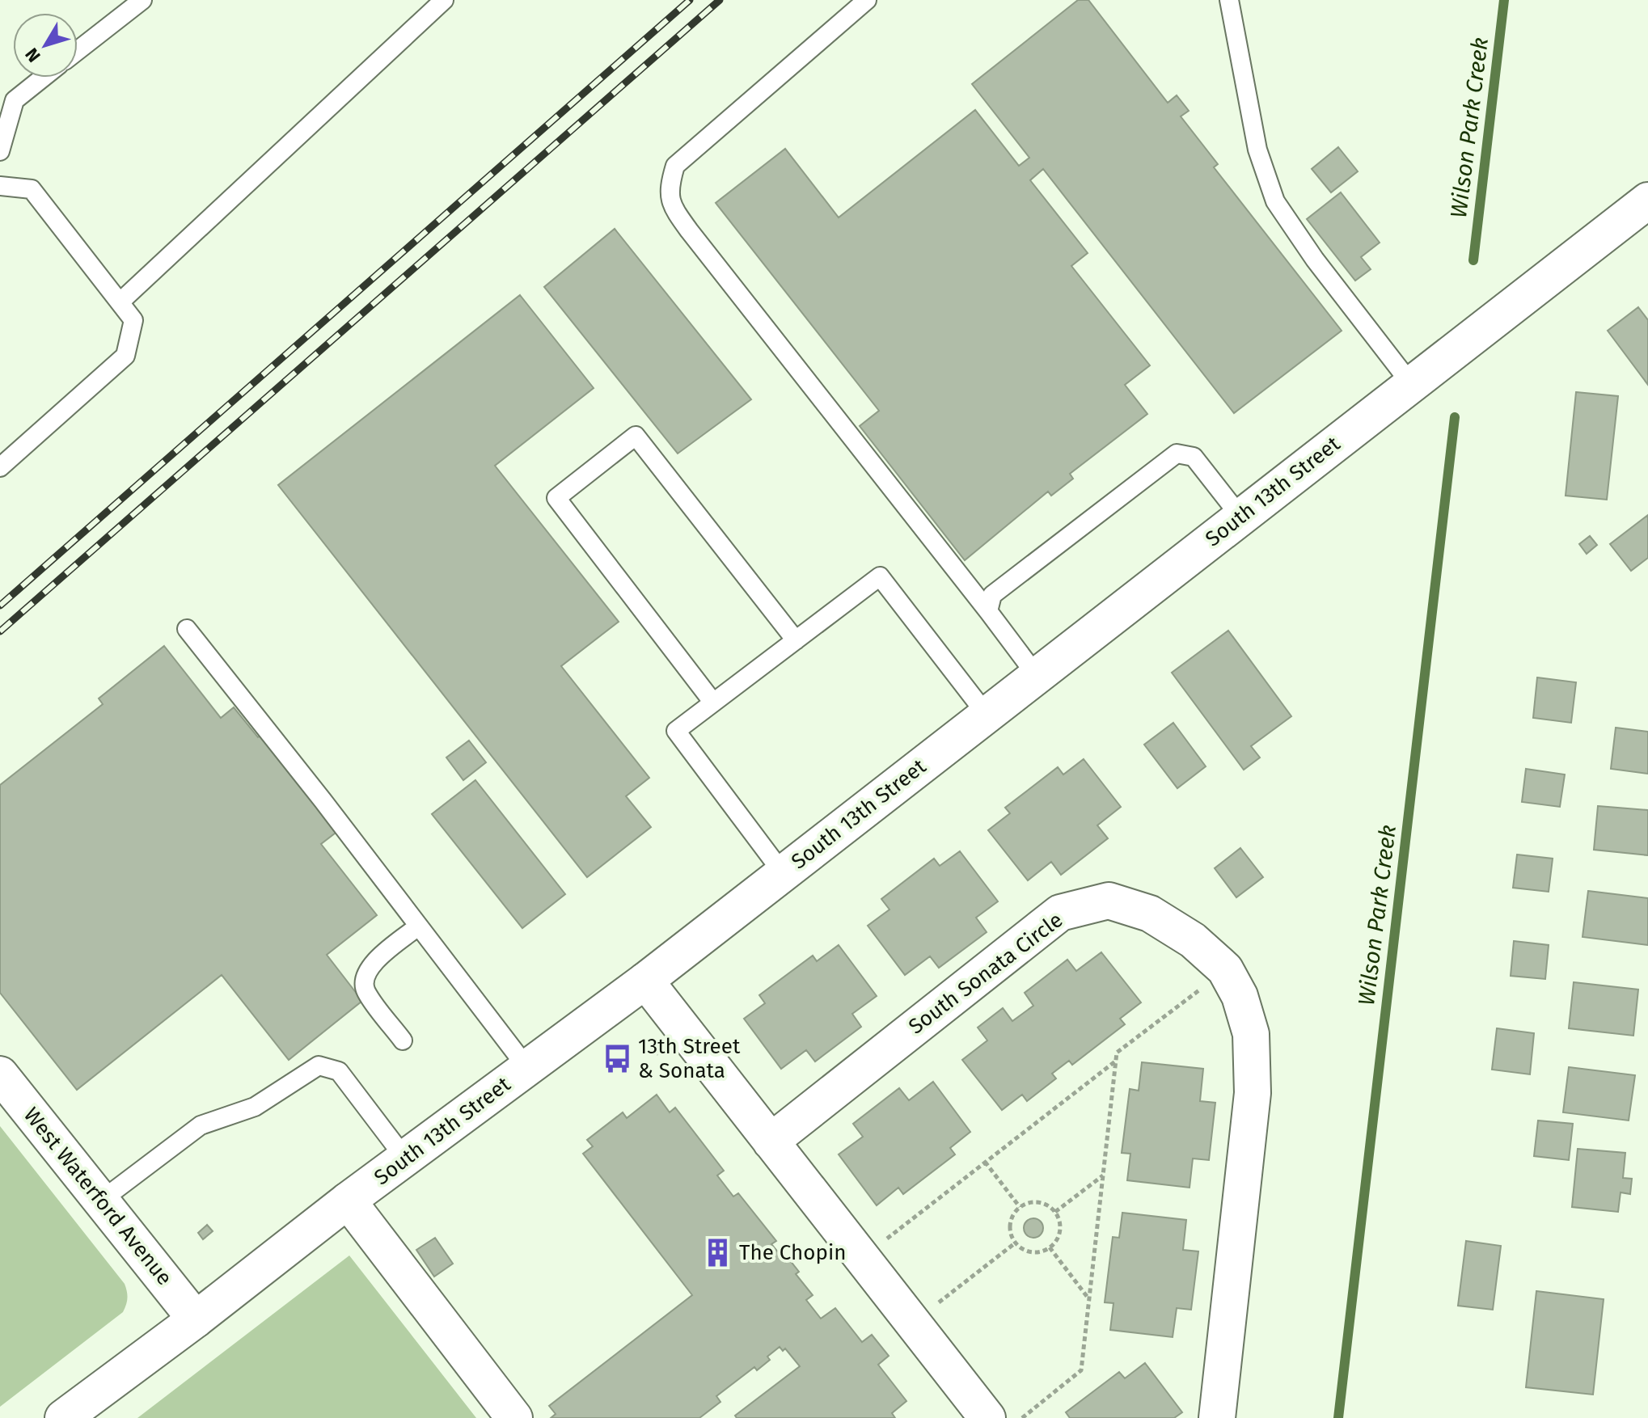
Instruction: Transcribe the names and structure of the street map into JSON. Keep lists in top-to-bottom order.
{
  "streets": {
    "street": ["South 13th Street", "South Sonata Circle", "West Waterford Avenue"]
  },
  "crossings": [
    ["South 13th Street", "West Waterford Avenue"]
  ],
  "water": ["Wilson Park Creek"],
  "places": {
    "bus stop": ["13th Street & Sonata"],
    "building": ["The Chopin"]
  },
  "north": "bottom left"
}
